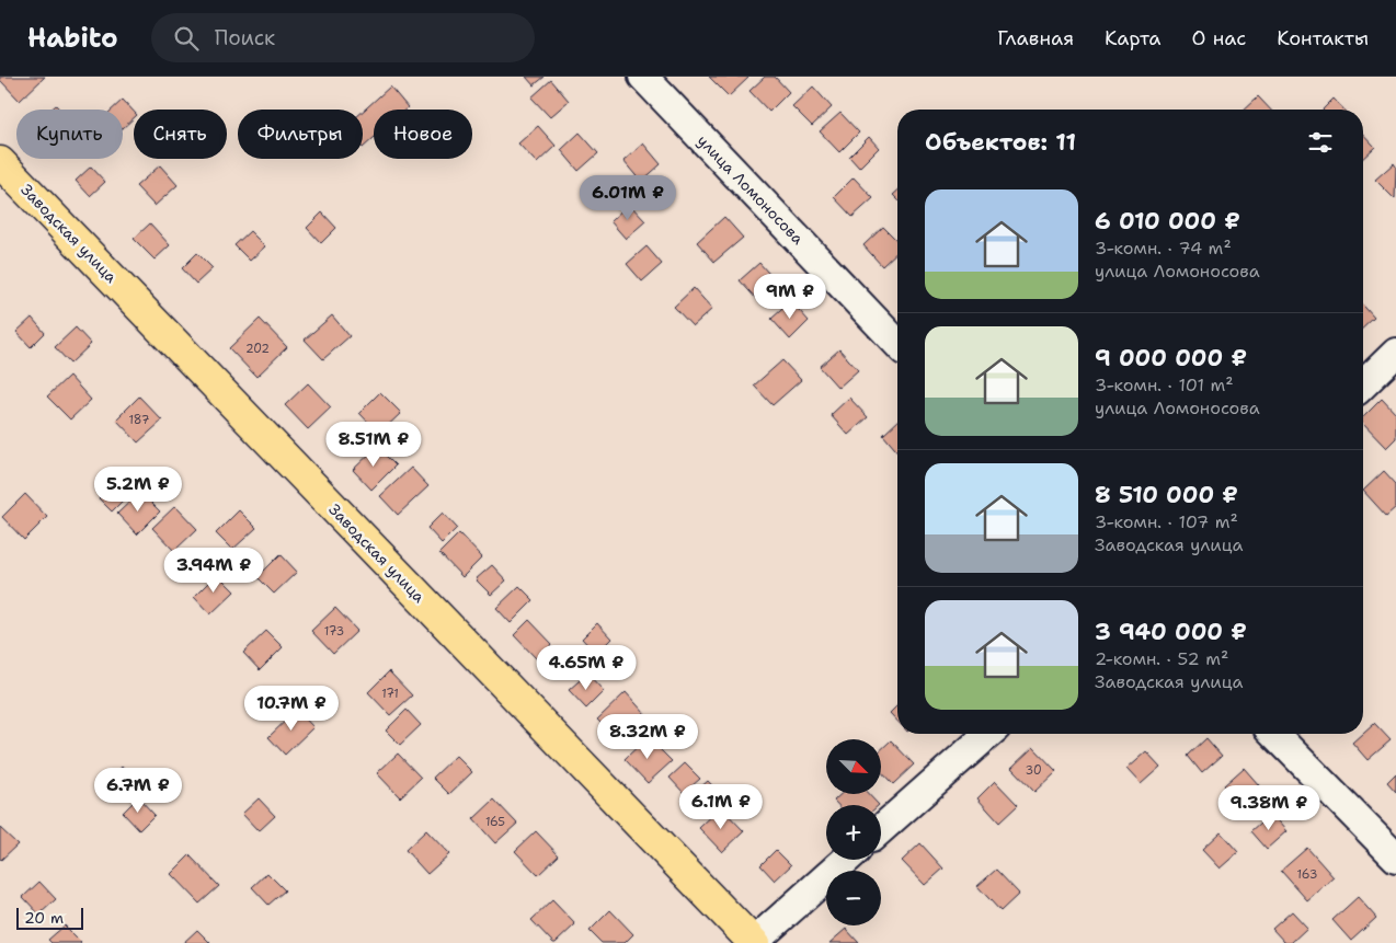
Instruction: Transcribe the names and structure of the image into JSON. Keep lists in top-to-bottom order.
{
  "streets": {
    "main road": ["Заводская улица"],
    "street": ["улица Ломоносова"]
  },
  "house_numbers": [
    "202",
    "187",
    "173",
    "171",
    "30",
    "165",
    "163"
  ],
  "scale_bar": "20 m",
  "north": "bottom right",
  "page": {
    "header": "Habito",
    "search": "Поиск",
    "nav": [
      "Главная",
      "Карта",
      "О нас",
      "Контакты"
    ],
    "chip": [
      "Купить",
      "Снять",
      "Фильтры",
      "Новое"
    ],
    "heading": "Объектов: 11",
    "price": [
      "6.01M ₽",
      "9M ₽",
      "8.51M ₽",
      "5.2M ₽",
      "3.94M ₽",
      "4.65M ₽",
      "10.7M ₽",
      "8.32M ₽",
      "6.7M ₽",
      "6.1M ₽",
      "9.38M ₽"
    ],
    "list": [
      {
        "name": "6 010 000 ₽",
        "note": "3-комн. · 74 m² · улица Ломоносова"
      },
      {
        "name": "9 000 000 ₽",
        "note": "3-комн. · 101 m² · улица Ломоносова"
      },
      {
        "name": "8 510 000 ₽",
        "note": "3-комн. · 107 m² · Заводская улица"
      },
      {
        "name": "3 940 000 ₽",
        "note": "2-комн. · 52 m² · Заводская улица"
      }
    ],
    "map_buttons": ["+", "−"],
    "scale": "20 m"
  }
}
